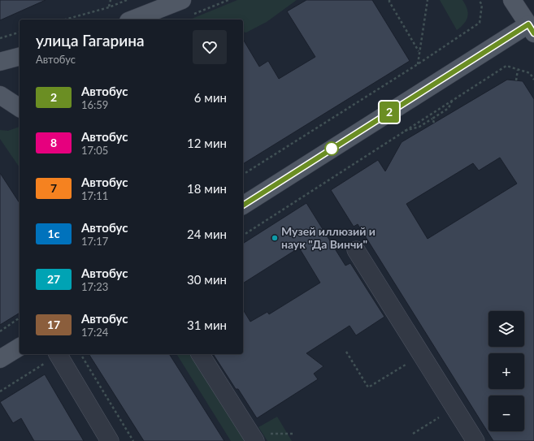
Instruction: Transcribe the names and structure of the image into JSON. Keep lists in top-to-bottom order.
{
  "places": ["Музей иллюзий и наук \"Да Винчи\""],
  "lines": ["bus line 2"],
  "page": {
    "on_map": "2",
    "heading": ["улица Гагарина", "Автобус"],
    "list": [
      {
        "mark": "2",
        "name": "Автобус",
        "note": "16:59",
        "value": "6 мин"
      },
      {
        "mark": "8",
        "name": "Автобус",
        "note": "17:05",
        "value": "12 мин"
      },
      {
        "mark": "7",
        "name": "Автобус",
        "note": "17:11",
        "value": "18 мин"
      },
      {
        "mark": "1с",
        "name": "Автобус",
        "note": "17:17",
        "value": "24 мин"
      },
      {
        "mark": "27",
        "name": "Автобус",
        "note": "17:23",
        "value": "30 мин"
      },
      {
        "mark": "17",
        "name": "Автобус",
        "note": "17:24",
        "value": "31 мин"
      }
    ],
    "map_buttons": ["+", "−"]
  }
}
